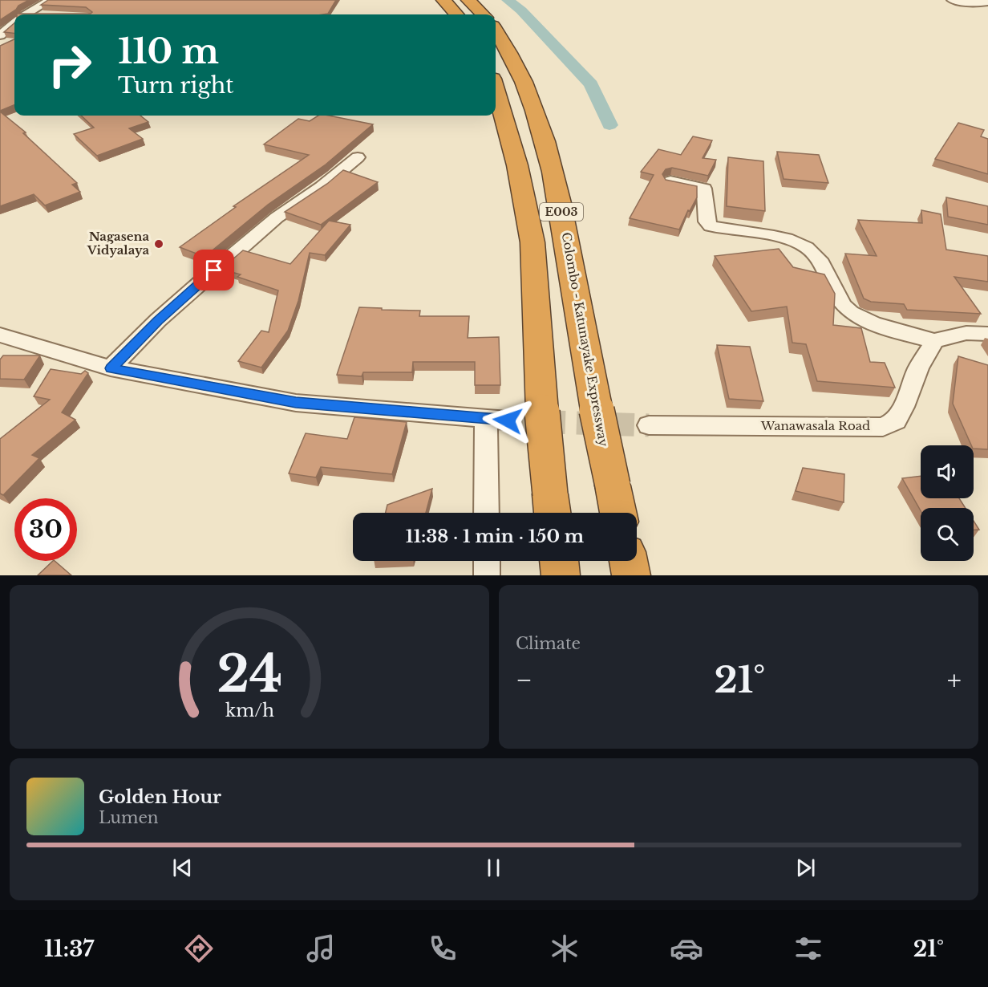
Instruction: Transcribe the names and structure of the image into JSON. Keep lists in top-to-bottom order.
{
  "streets": {
    "highway": ["E003", "Colombo - Katunayake Expressway"],
    "street": ["Wanawasala Road"]
  },
  "places": ["Nagasena Vidyalaya"],
  "page": {
    "turn": ["110 m", "Turn right"],
    "limit": "30",
    "trip": "11:38 · 1 min · 150 m",
    "tile": "Climate",
    "heat": ["−", "21°", "+"],
    "song": ["Golden Hour", "Lumen"],
    "tabs": ["11:37", "21°"],
    "gauge": ["24", "km/h"]
  }
}
